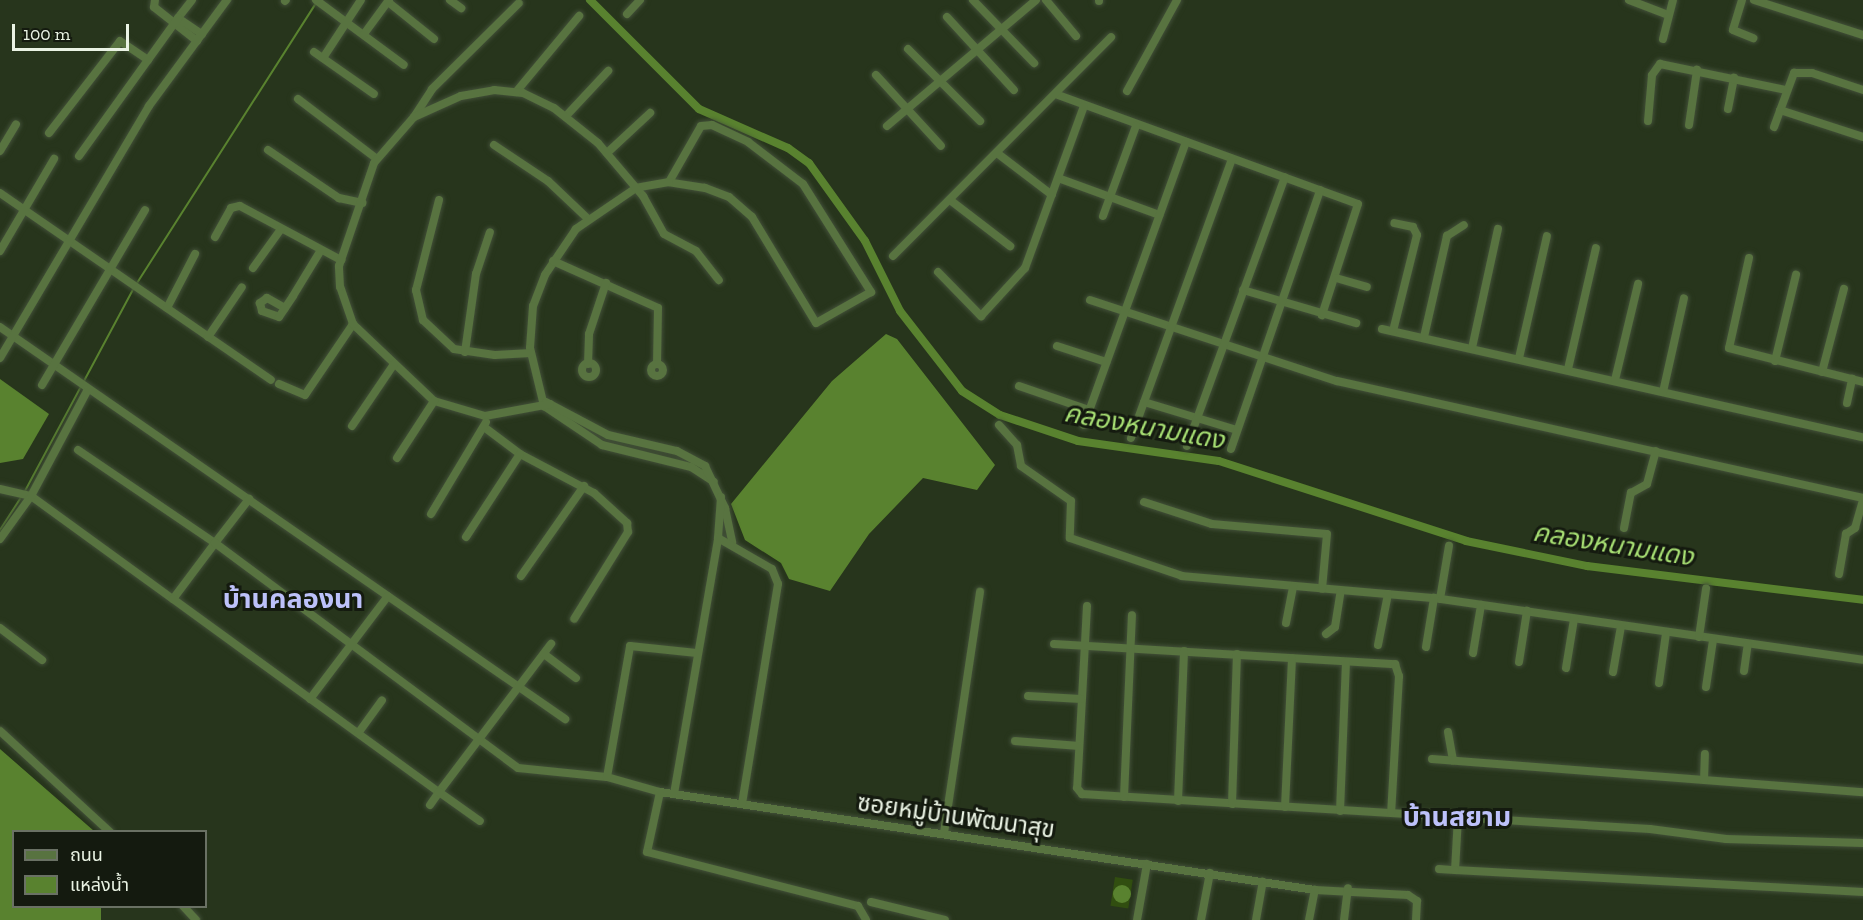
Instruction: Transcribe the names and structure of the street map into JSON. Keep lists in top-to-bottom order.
{
  "streets": {
    "street": ["ซอยหมู่บ้านพัฒนาสุข"]
  },
  "districts": ["บ้านคลองนา", "บ้านสยาม"],
  "water": ["คลองหนามแดง"],
  "legend": ["ถนน", "แหล่งน้ำ"],
  "scale_bar": "100 m"
}
